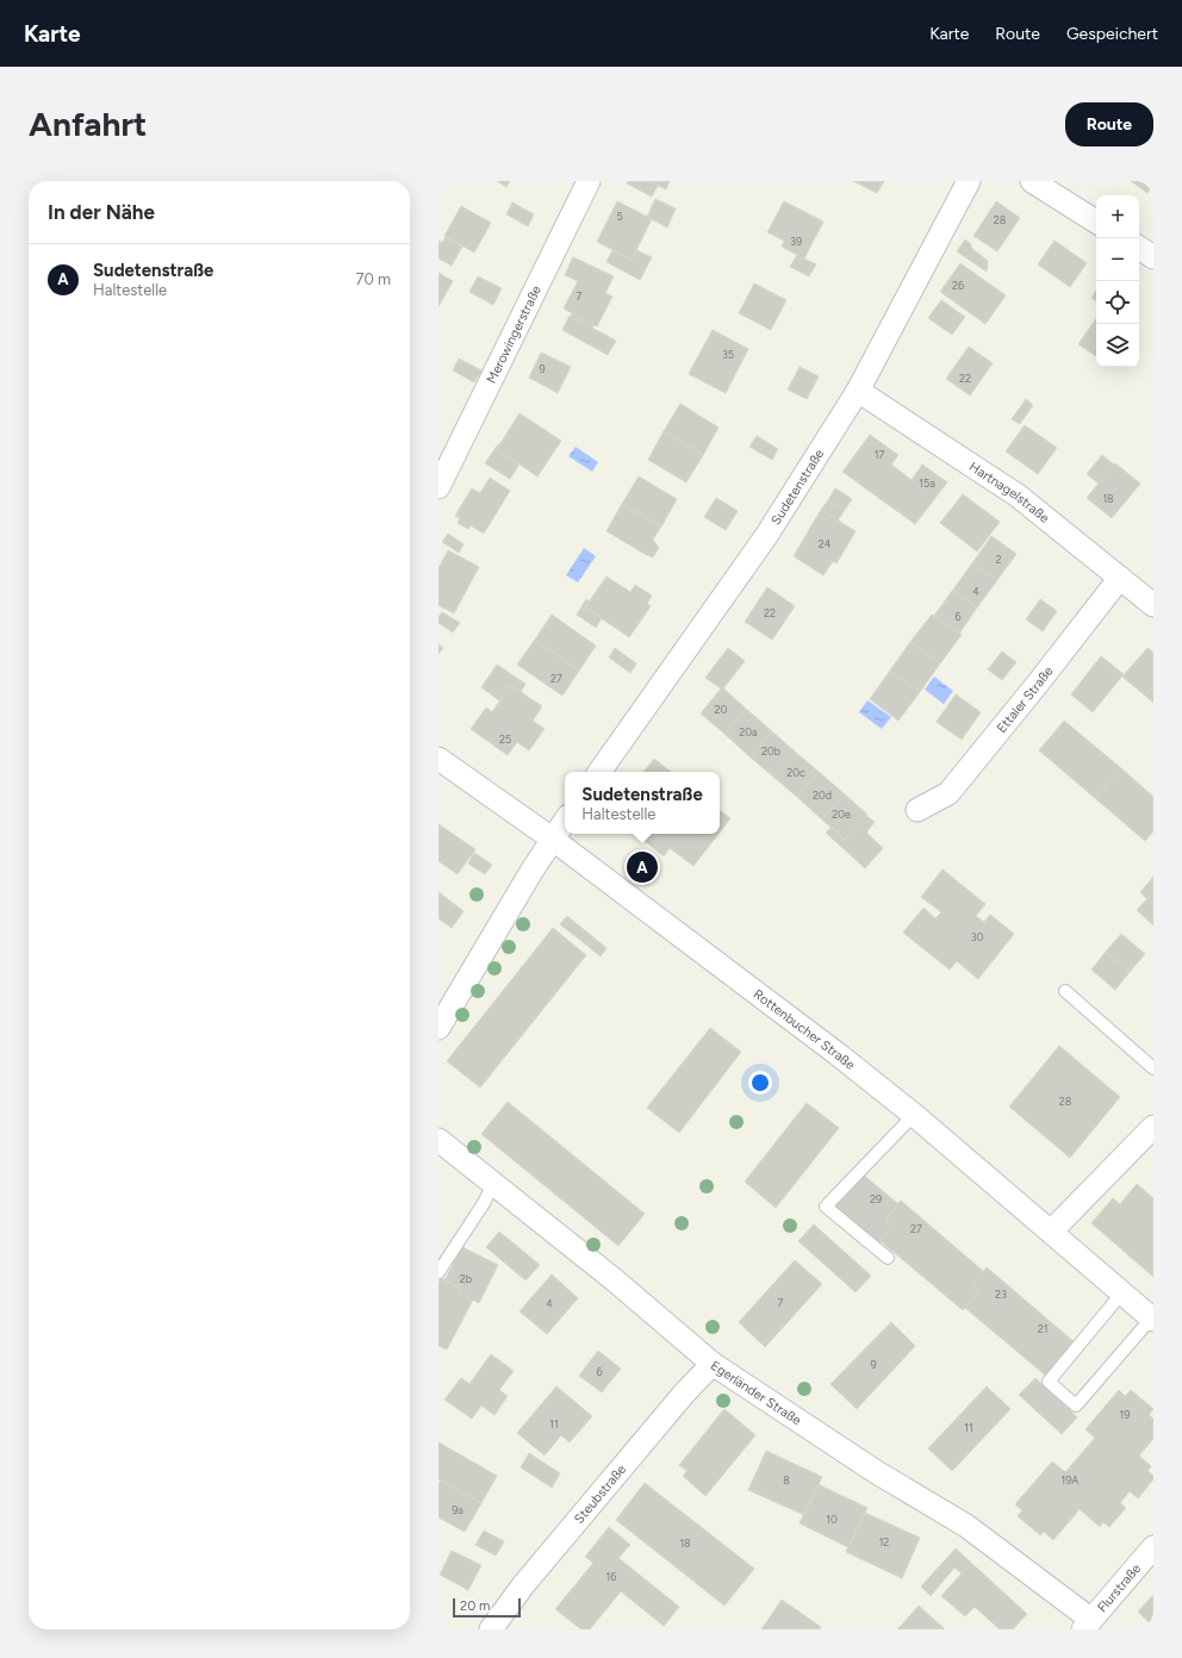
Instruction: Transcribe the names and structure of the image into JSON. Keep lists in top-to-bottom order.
{
  "streets": {
    "street": [
      "Merowingerstraße",
      "Sudetenstraße",
      "Hartnagelstraße",
      "Ettaler Straße",
      "Rottenbucher Straße",
      "Egerländer Straße",
      "Steubstraße",
      "Flurstraße"
    ]
  },
  "crossings": [
    ["Sudetenstraße", "Hartnagelstraße"],
    ["Hartnagelstraße", "Ettaler Straße"],
    ["Egerländer Straße", "Steubstraße"],
    ["Egerländer Straße", "Flurstraße"]
  ],
  "house_numbers": [
    "5",
    "28",
    "39",
    "26",
    "7",
    "35",
    "9",
    "22",
    "17",
    "15a",
    "18",
    "24",
    "2",
    "4",
    "22",
    "6",
    "27",
    "20",
    "20a",
    "25",
    "20b",
    "20c",
    "20d",
    "20e",
    "30",
    "28",
    "29",
    "27",
    "2b",
    "23",
    "7",
    "4",
    "21",
    "9",
    "6",
    "19",
    "11",
    "11",
    "8",
    "19A",
    "9a",
    "10",
    "12",
    "18",
    "16"
  ],
  "scale_bar": "20 m",
  "page": {
    "header": "Karte",
    "nav": ["Karte", "Route", "Gespeichert"],
    "buttons": "Route",
    "title": "Anfahrt",
    "heading": "In der Nähe",
    "map_buttons": ["+", "−"],
    "list": [
      {
        "mark": "A",
        "name": "Sudetenstraße",
        "note": "Haltestelle",
        "value": "70 m"
      }
    ],
    "popup": ["Sudetenstraße", "Haltestelle"],
    "pins": "A",
    "scale": "20 m"
  }
}
